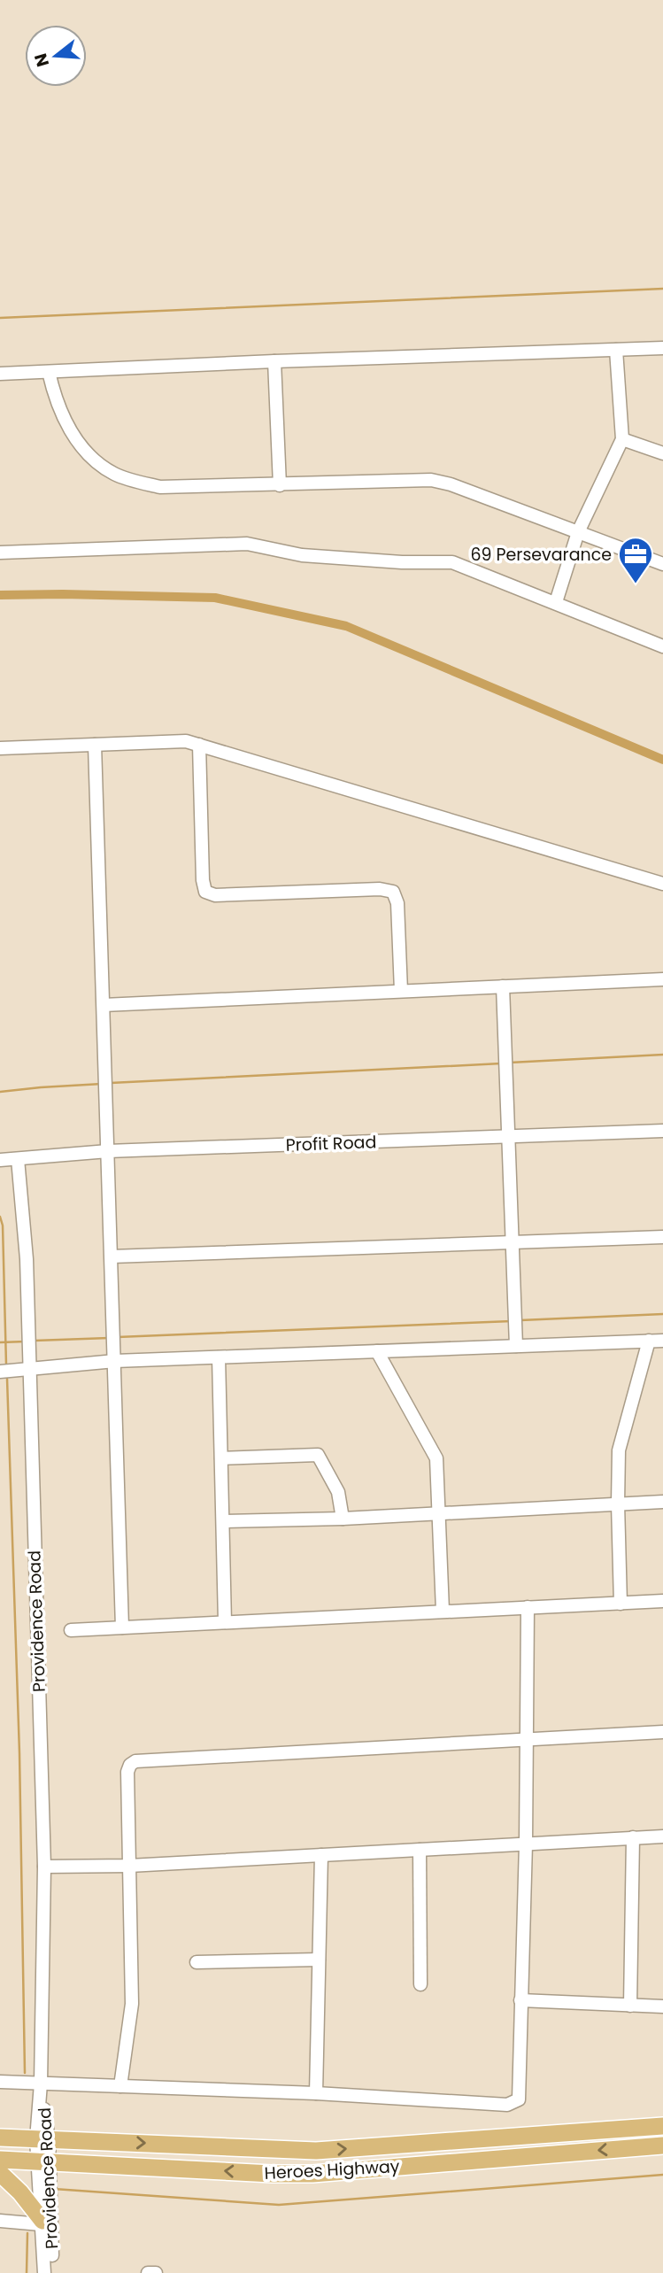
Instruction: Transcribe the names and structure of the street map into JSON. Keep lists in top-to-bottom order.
{
  "streets": {
    "main road": ["Heroes Highway"],
    "street": ["Profit Road", "Providence Road"]
  },
  "crossings": [
    ["Profit Road", "Providence Road"],
    ["Providence Road", "Heroes Highway"]
  ],
  "places": {
    "office": ["69 Persevarance"]
  },
  "north": "left"
}
